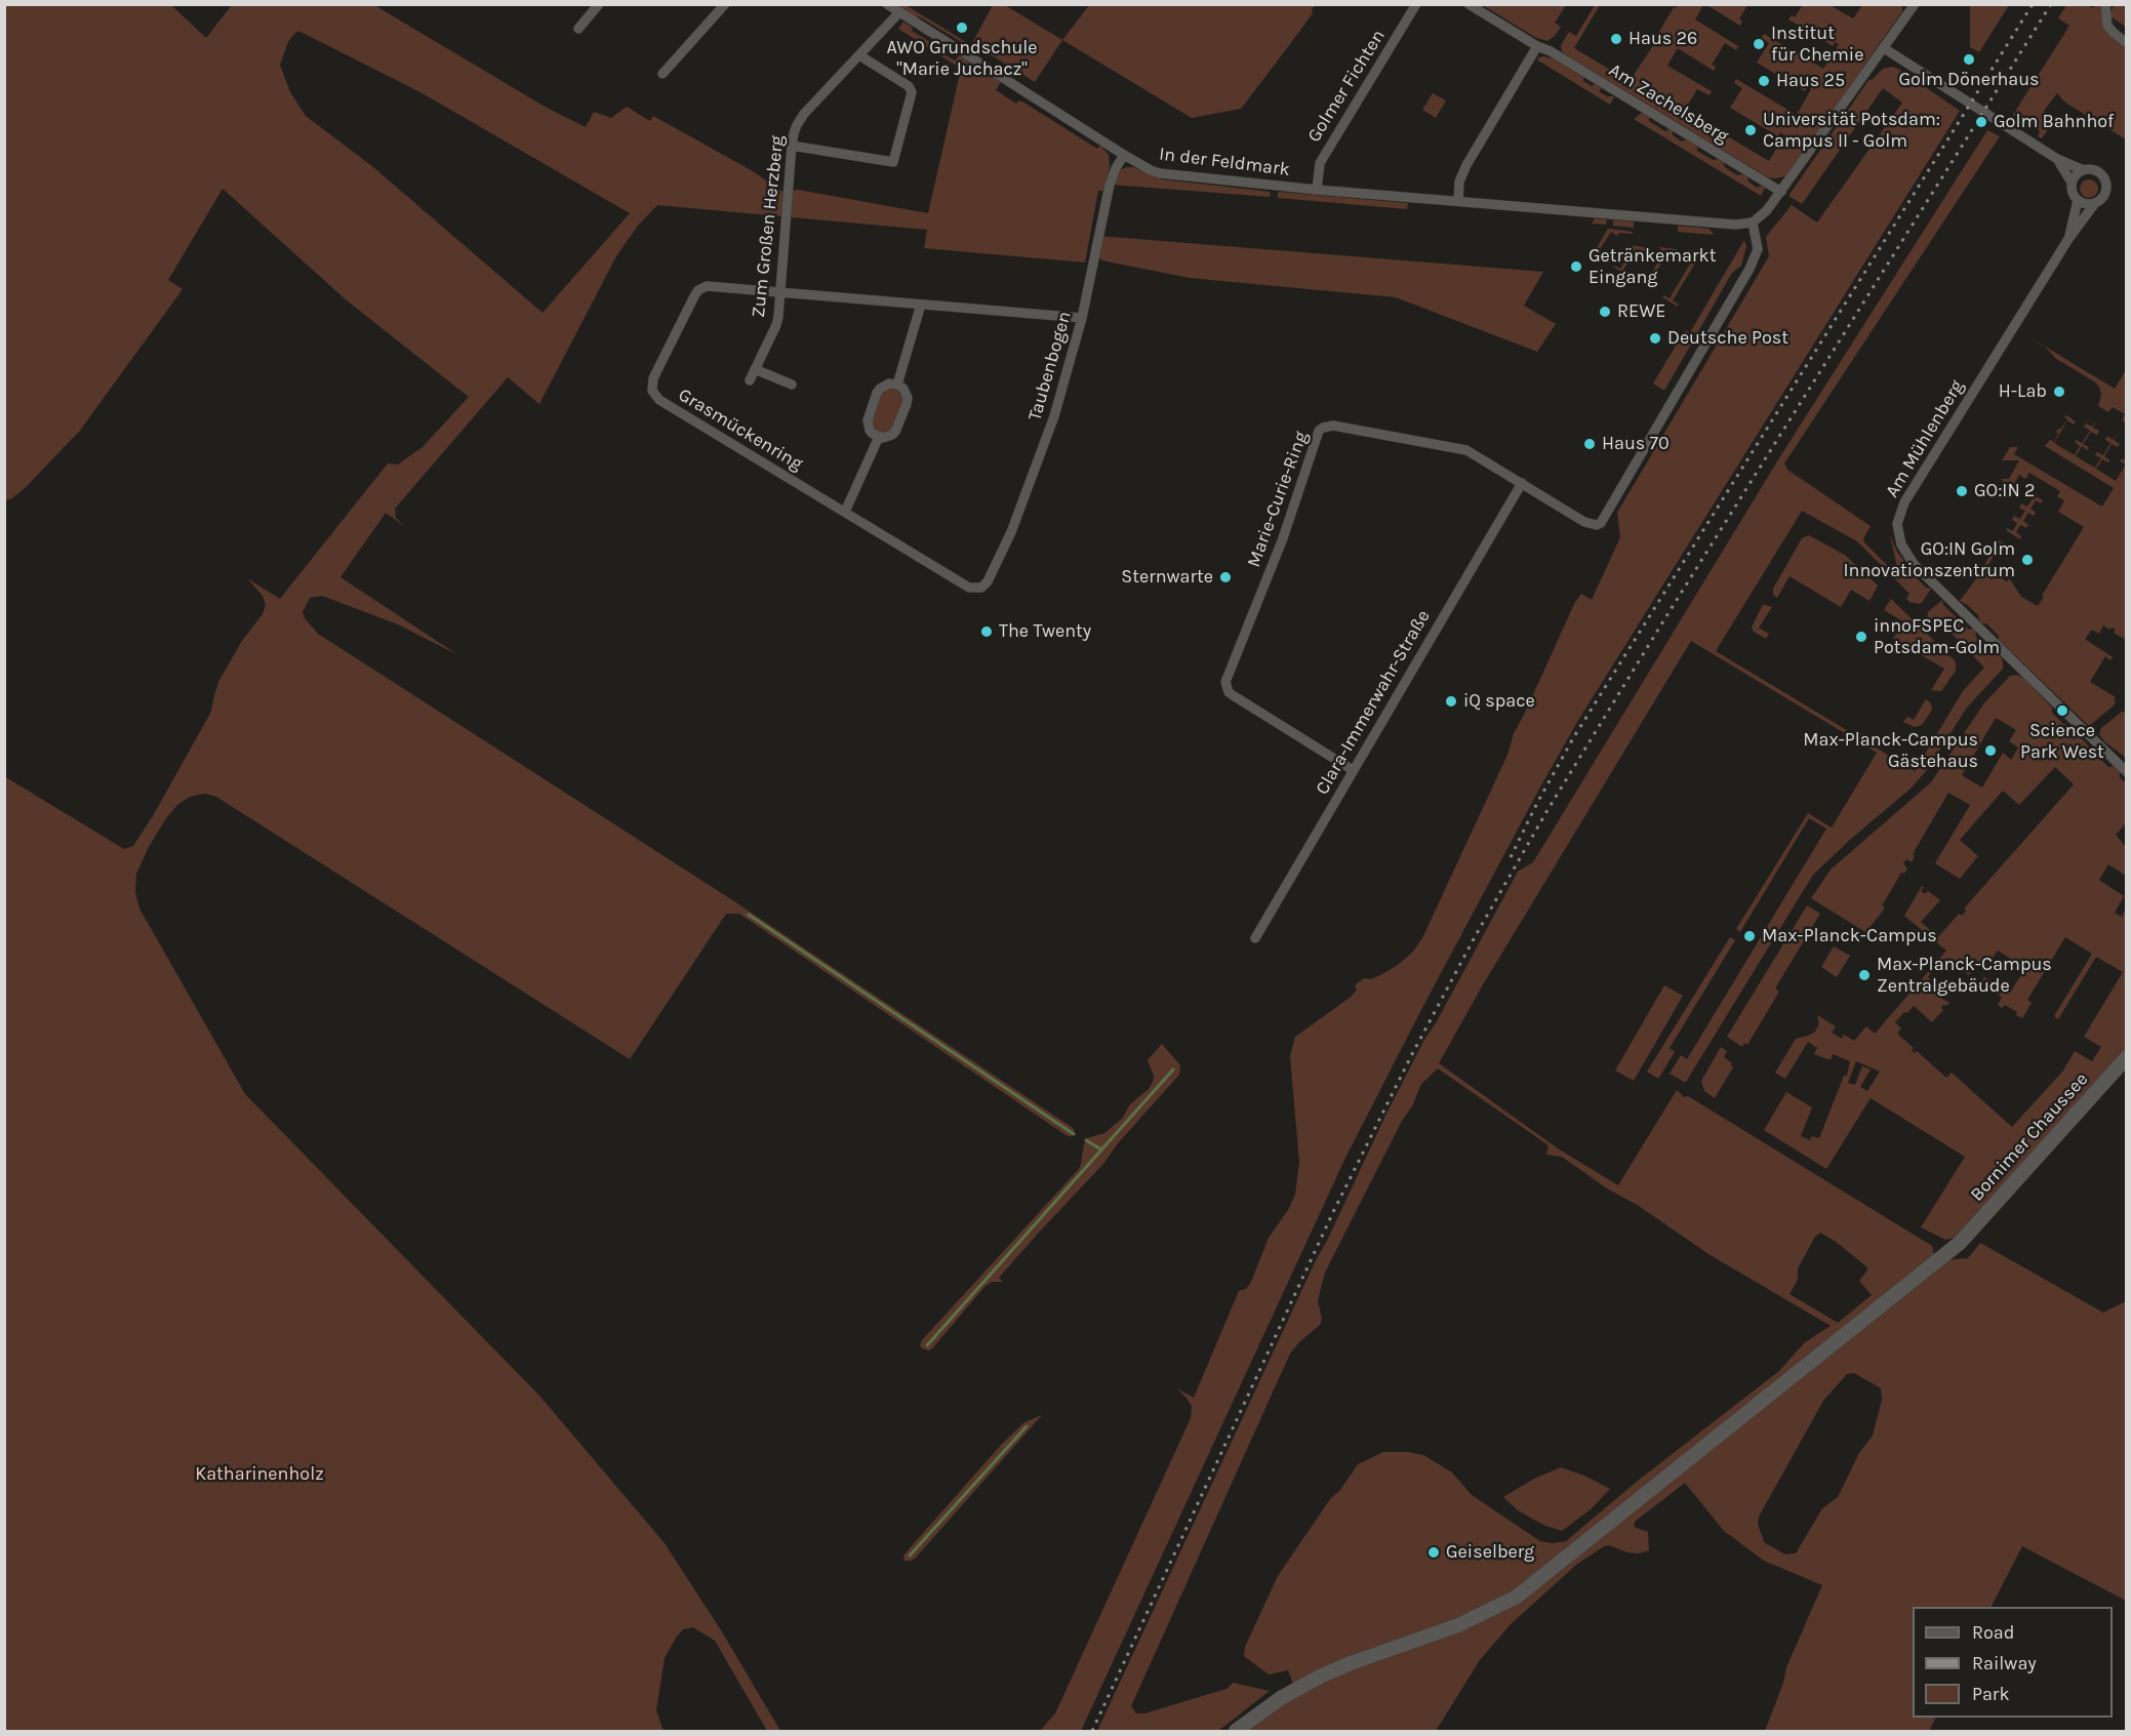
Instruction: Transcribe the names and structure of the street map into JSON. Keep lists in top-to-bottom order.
{
  "streets": {
    "street": [
      "Golmer Fichten",
      "Am Zachelsberg",
      "In der Feldmark",
      "Zum Großen Herzberg",
      "Taubenbogen",
      "Grasmückenring",
      "Am Mühlenberg",
      "Marie-Curie-Ring",
      "Clara-Immerwahr-Straße",
      "Bornimer Chaussee"
    ]
  },
  "crossings": [
    ["Golmer Fichten", "In der Feldmark"],
    ["In der Feldmark", "Zum Großen Herzberg"],
    ["In der Feldmark", "Taubenbogen"],
    ["In der Feldmark", "Marie-Curie-Ring"],
    ["Zum Großen Herzberg", "Grasmückenring"],
    ["Taubenbogen", "Grasmückenring"],
    ["Marie-Curie-Ring", "Clara-Immerwahr-Straße"]
  ],
  "parks": ["Katharinenholz"],
  "places": [
    "AWO Grundschule \"Marie Juchacz\"",
    "Haus 26",
    "Institut für Chemie",
    "Golm Dönerhaus",
    "Haus 25",
    "Golm Bahnhof",
    "Universität Potsdam: Campus II - Golm",
    "Getränkemarkt Eingang",
    "REWE",
    "Deutsche Post",
    "H-Lab",
    "Haus 70",
    "GO:IN 2",
    "GO:IN Golm Innovationszentrum",
    "Sternwarte",
    "The Twenty",
    "innoFSPEC Potsdam-Golm",
    "iQ space",
    "Science Park West",
    "Max-Planck-Campus Gästehaus",
    "Max-Planck-Campus",
    "Max-Planck-Campus Zentralgebäude",
    "Geiselberg"
  ],
  "legend": ["Road", "Railway", "Park"]
}
